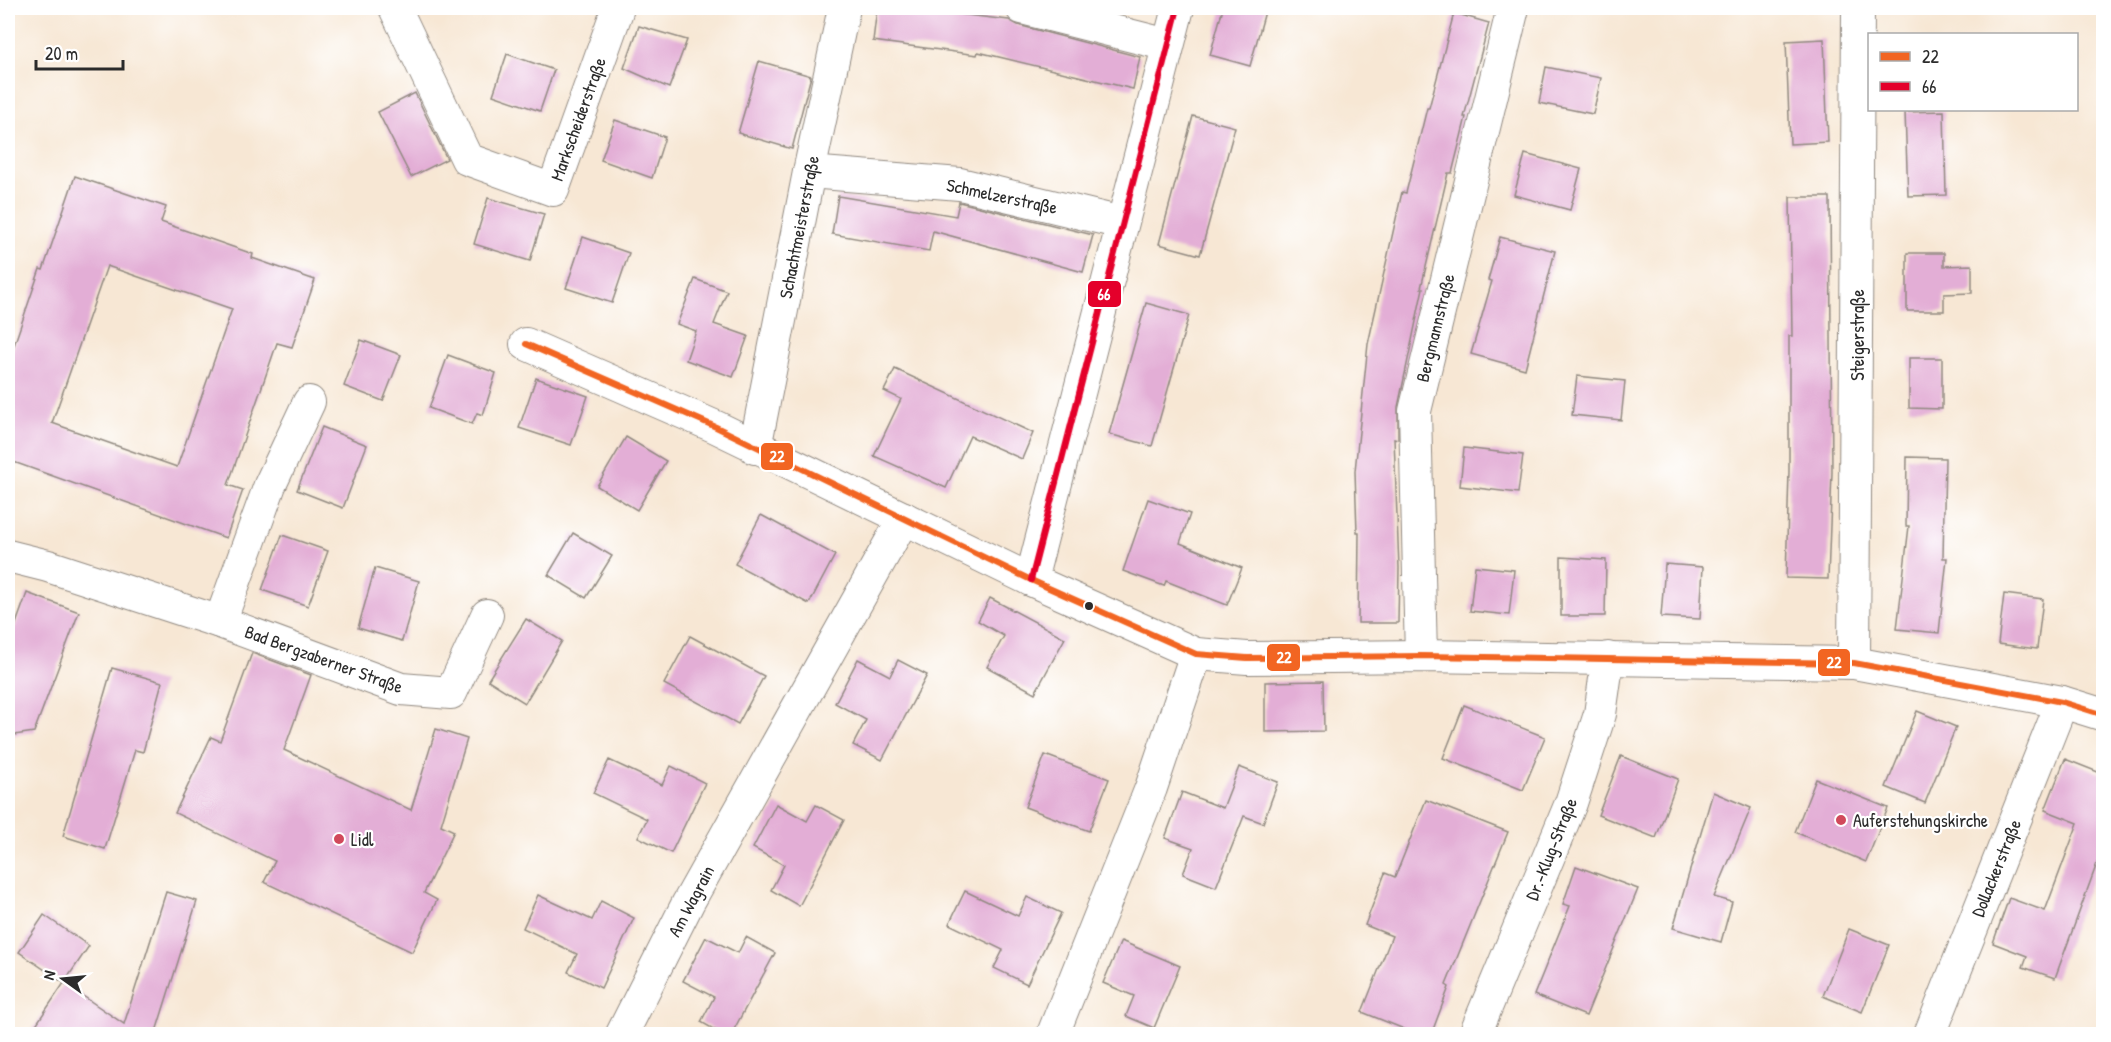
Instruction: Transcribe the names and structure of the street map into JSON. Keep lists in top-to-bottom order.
{
  "streets": {
    "street": [
      "Markscheiderstraße",
      "Schmelzerstraße",
      "Schachtmeisterstraße",
      "Bergmannstraße",
      "Steigerstraße",
      "Bad Bergzaberner Straße",
      "Dr.-Klug-Straße",
      "Dollackerstraße",
      "Am Wagrain"
    ]
  },
  "crossings": [
    ["Schmelzerstraße", "Schachtmeisterstraße"]
  ],
  "places": ["Auferstehungskirche", "Lidl"],
  "lines": ["transit line 66", "transit line 22"],
  "legend": ["22", "66"],
  "scale_bar": "20 m",
  "north": "left"
}
